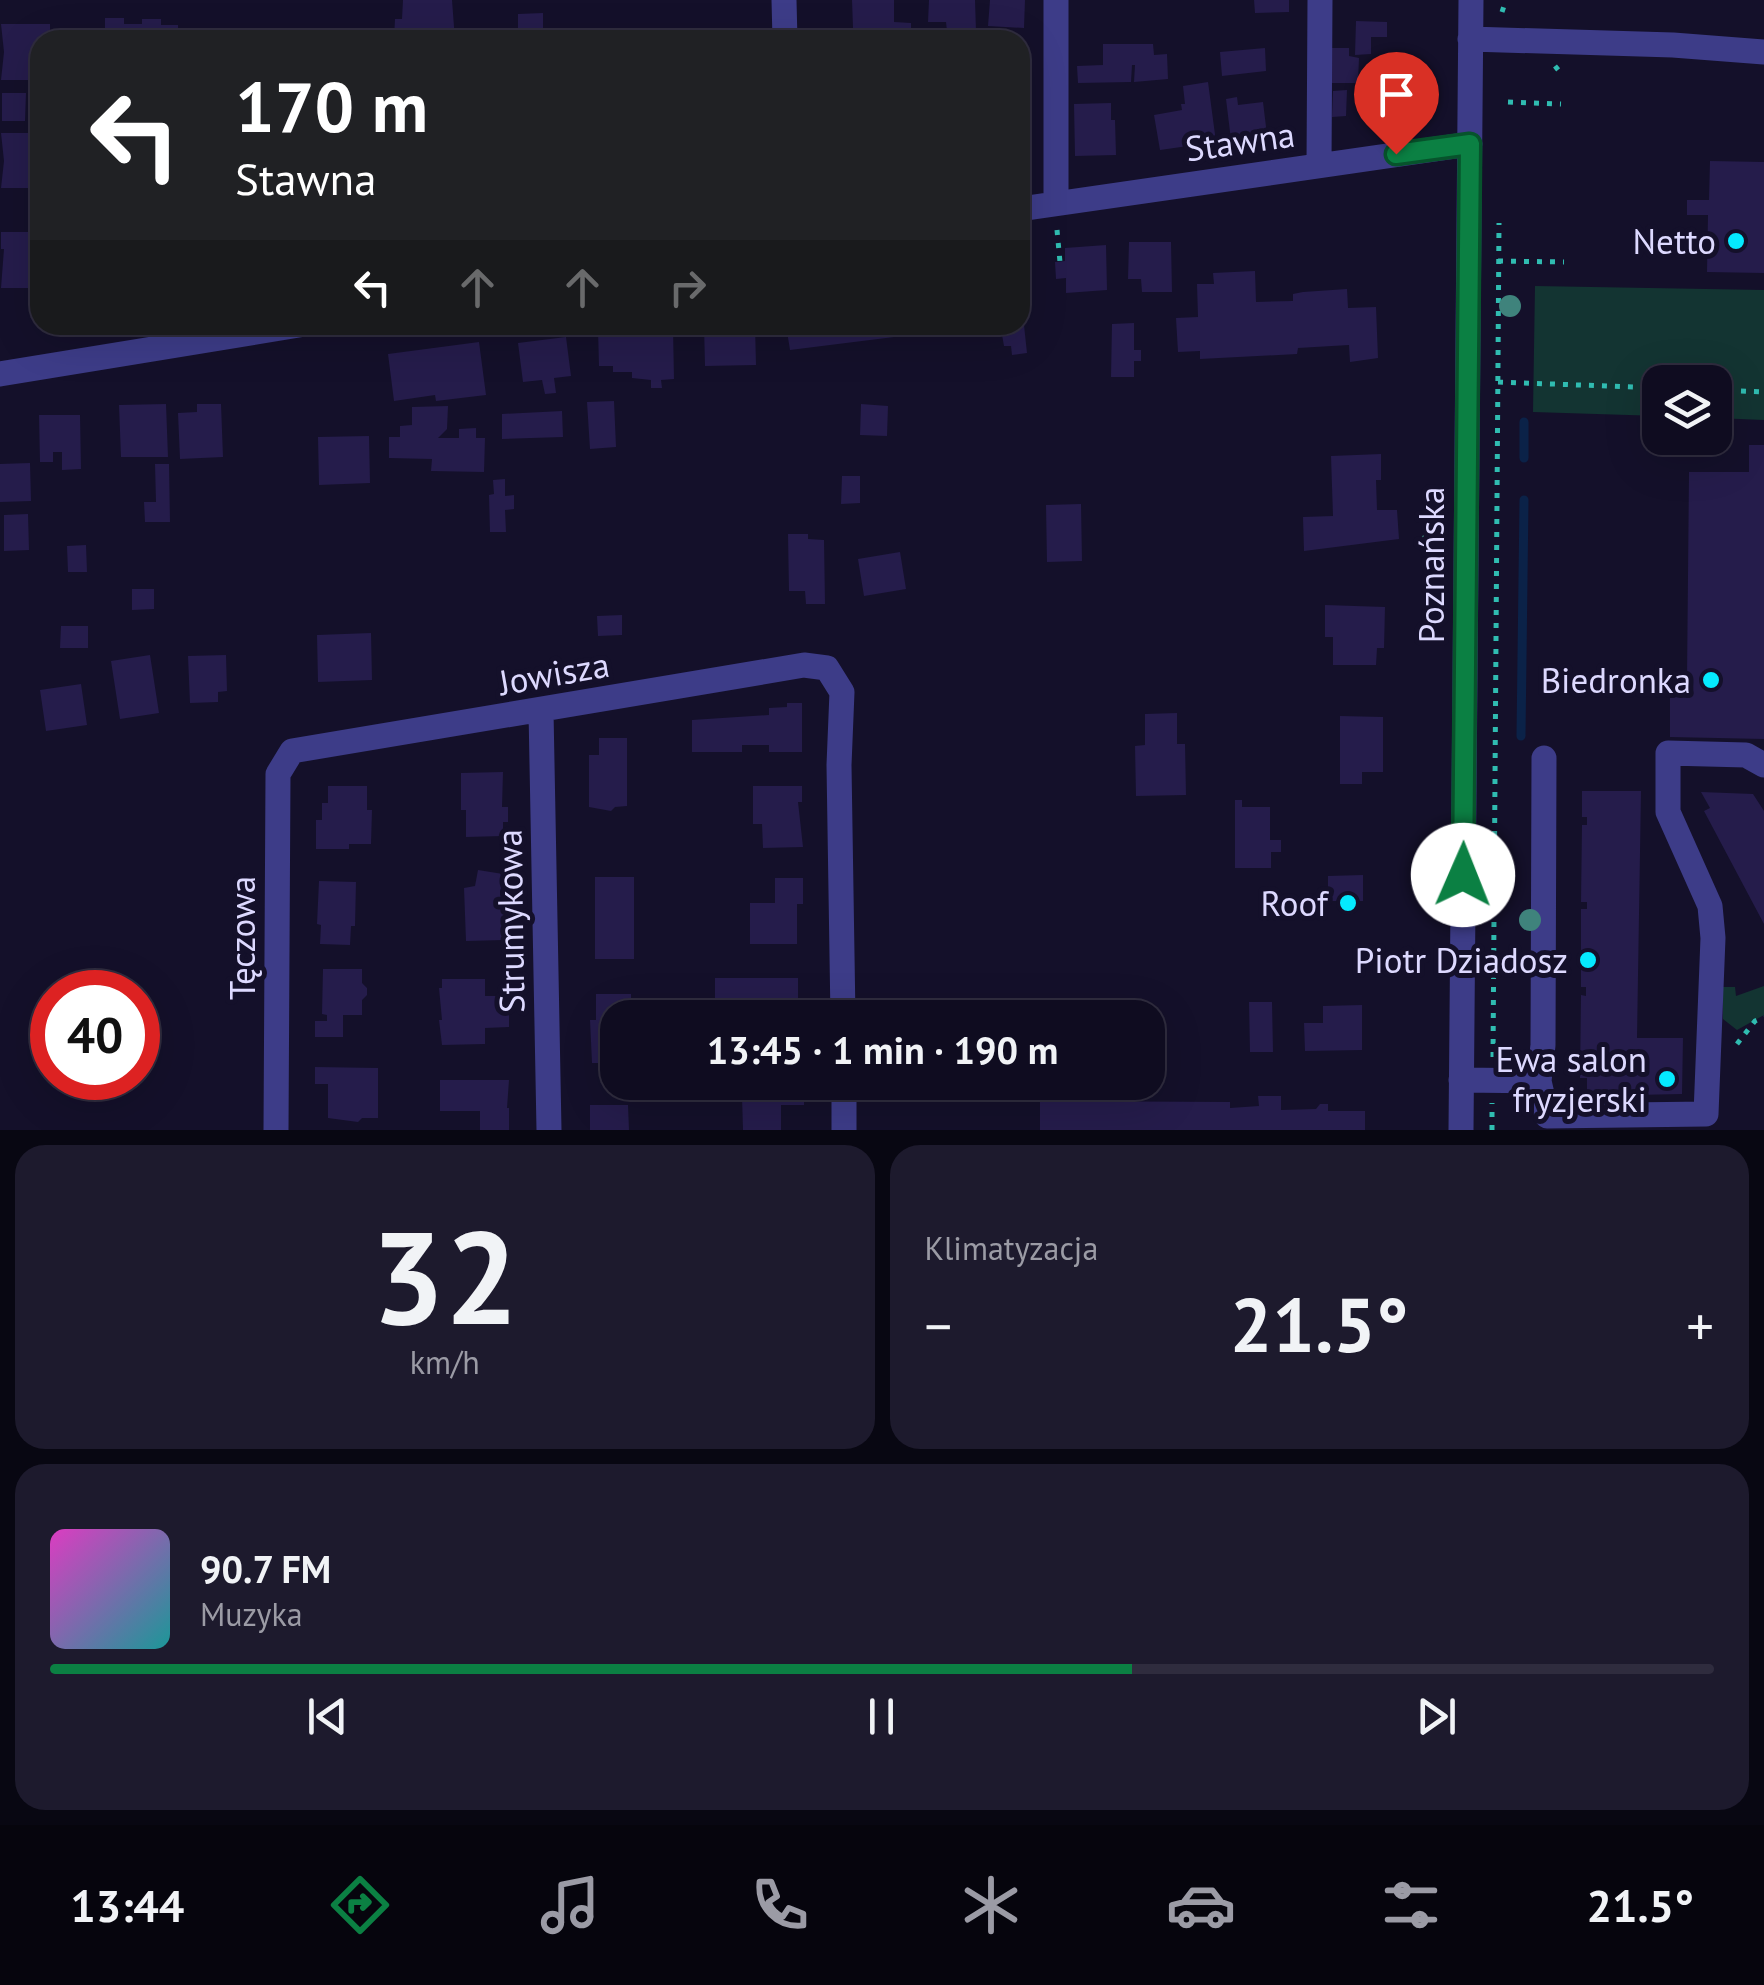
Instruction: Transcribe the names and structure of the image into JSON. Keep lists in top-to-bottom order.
{
  "streets": {
    "street": [
      "Stawna",
      "Poznańska",
      "Jowisza",
      "Strumykowa",
      "Tęczowa"
    ]
  },
  "crossings": [
    ["Stawna", "Poznańska"],
    ["Jowisza", "Strumykowa"],
    ["Jowisza", "Tęczowa"]
  ],
  "places": [
    "Netto",
    "Biedronka",
    "Roof",
    "Piotr Dziadosz",
    "Ewa salon fryzjerski"
  ],
  "page": {
    "turn": ["170 m", "Stawna"],
    "limit": "40",
    "trip": "13:45 · 1 min · 190 m",
    "tile": [
      ["32", "km/h"],
      "Klimatyzacja"
    ],
    "heat": ["−", "21.5°", "+"],
    "song": ["90.7 FM", "Muzyka"],
    "tabs": ["13:44", "21.5°"]
  }
}
